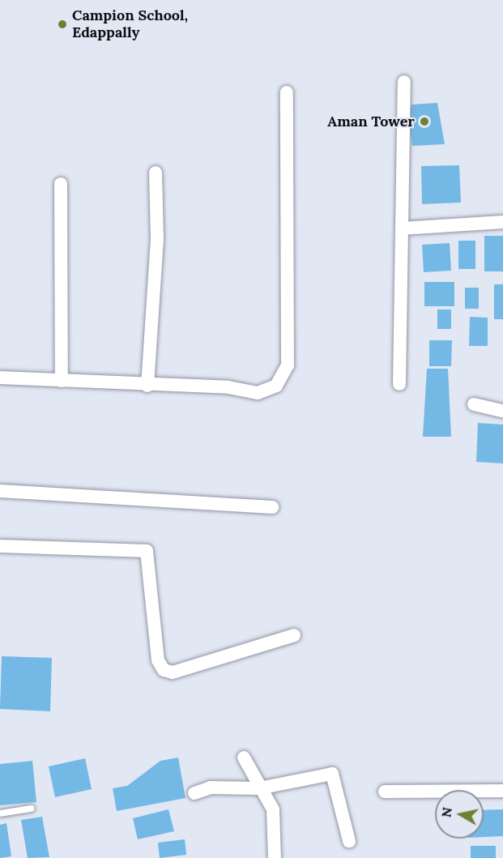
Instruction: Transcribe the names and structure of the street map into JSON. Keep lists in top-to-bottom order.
{
  "places": ["Campion School, Edappally", "Aman Tower"],
  "north": "left"
}
